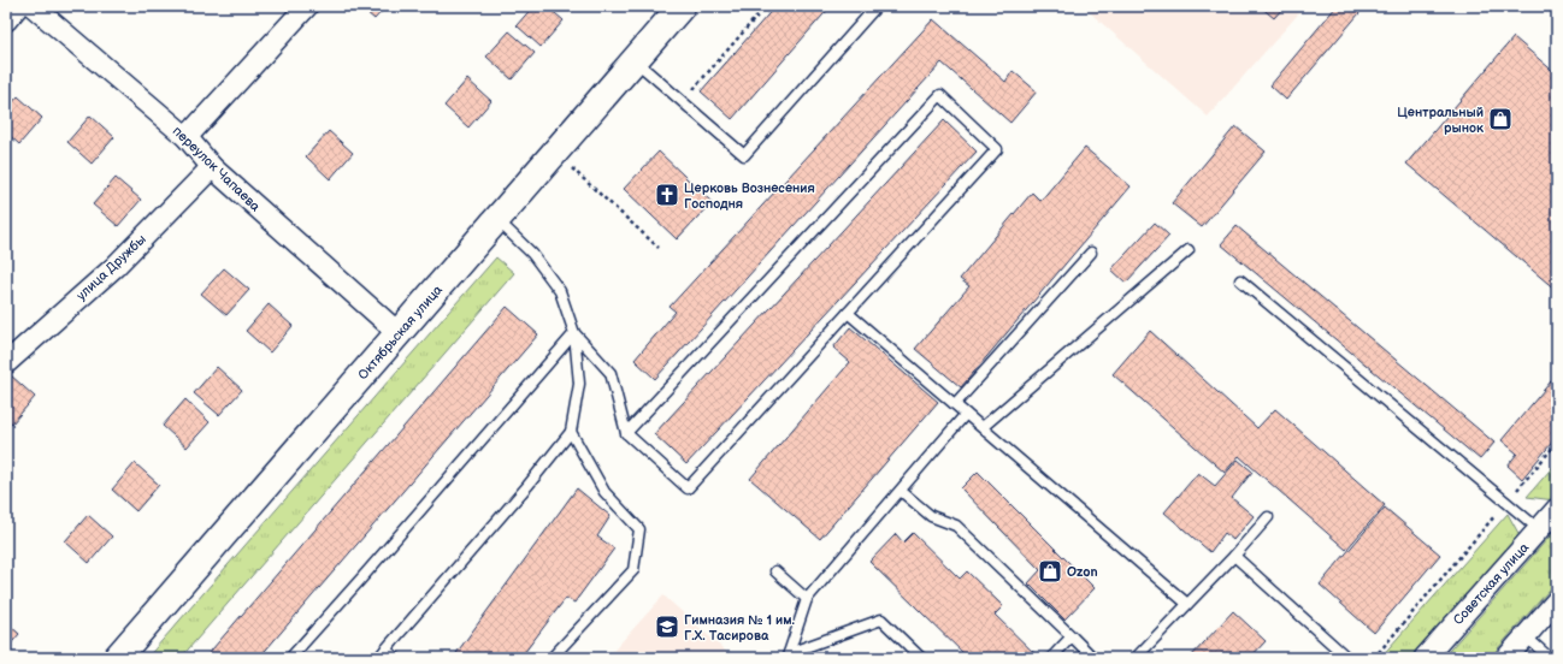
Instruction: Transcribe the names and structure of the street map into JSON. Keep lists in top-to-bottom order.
{
  "streets": {
    "street": [
      "переулок Чапаева",
      "улица Дружбы",
      "Октябрьская улица",
      "Советская улица"
    ]
  },
  "crossings": [
    ["переулок Чапаева", "улица Дружбы"],
    ["переулок Чапаева", "Октябрьская улица"]
  ],
  "places": {
    "shop": ["Центральный рынок", "Ozon"],
    "church": ["Церковь Вознесения Господня"],
    "school or university": ["Гимназия № 1 им. Г.Х. Тасирова"]
  }
}
